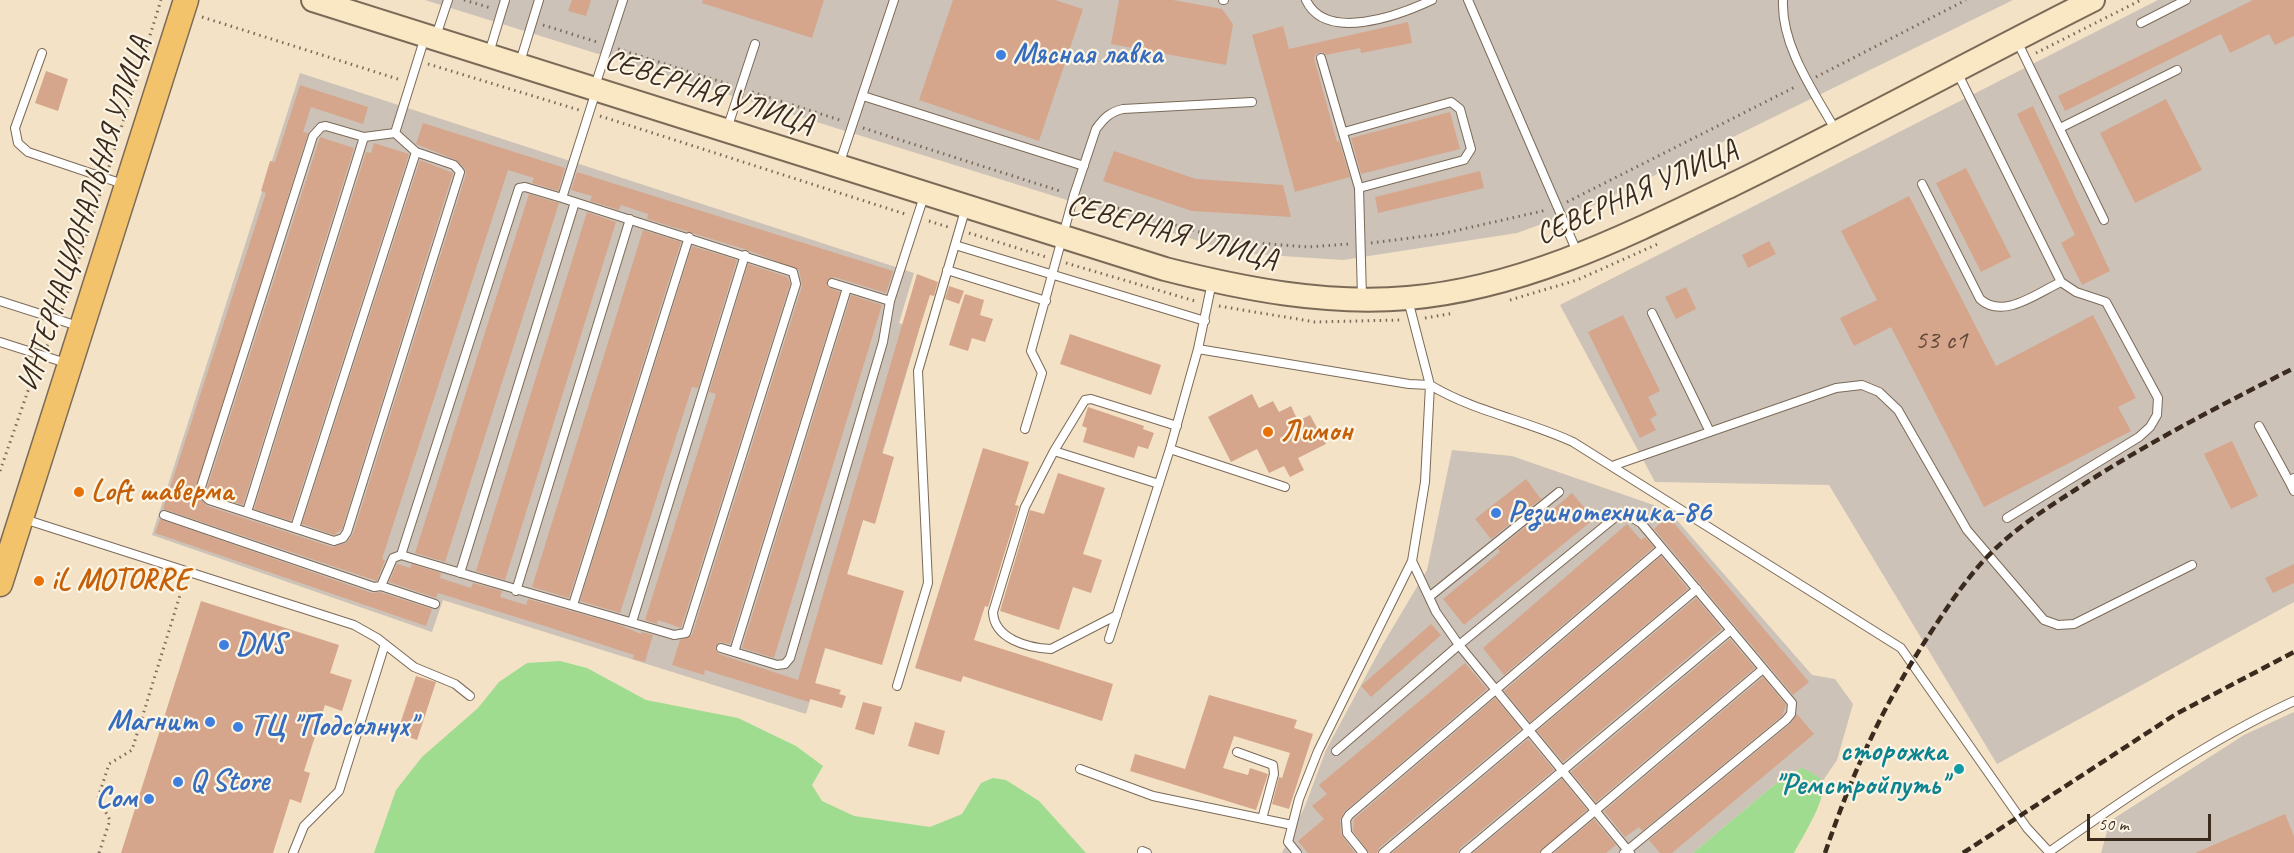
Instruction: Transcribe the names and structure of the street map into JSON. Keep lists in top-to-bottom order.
{
  "streets": {
    "main road": ["СЕВЕРНАЯ УЛИЦА", "ИНТЕРНАЦИОНАЛЬНАЯ УЛИЦА"]
  },
  "places": [
    "Мясная лавка",
    "Лимон",
    "Loft шаверма",
    "Резинотехника-86",
    "iL MOTORRE",
    "DNS",
    "Магнит",
    "ТЦ \"Подсолнух\"",
    "сторожка \"Ремстройпуть\"",
    "Q Store",
    "Сом"
  ],
  "house_numbers": ["53 с1"],
  "scale_bar": "50 m"
}
